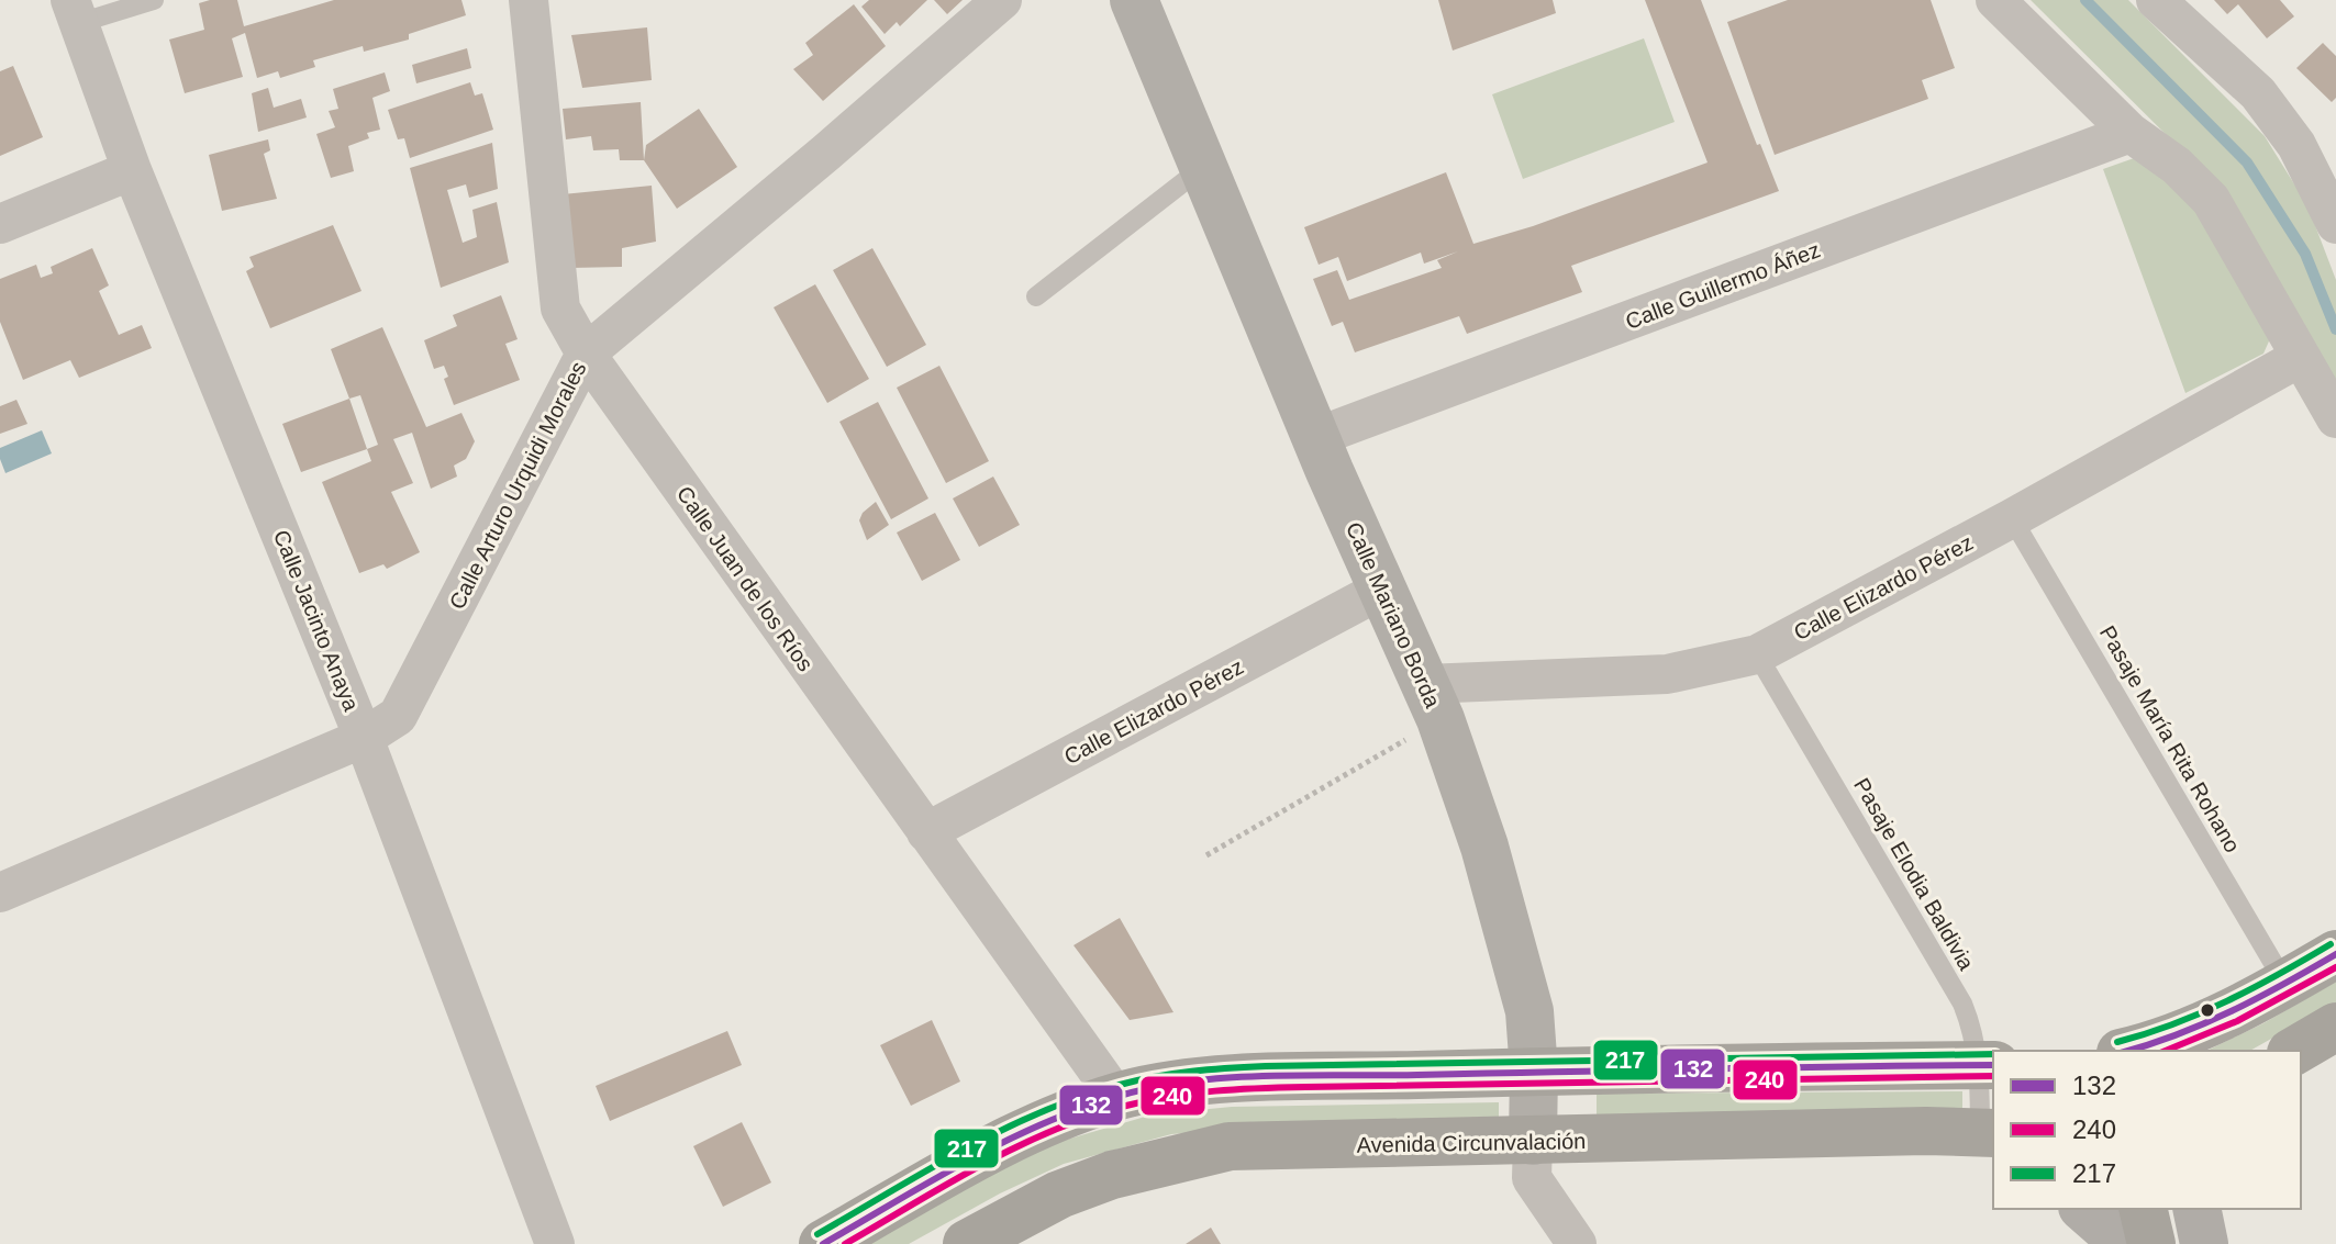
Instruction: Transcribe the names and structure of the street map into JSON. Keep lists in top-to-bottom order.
{
  "streets": {
    "highway": ["Avenida Circunvalación"],
    "street": [
      "Calle Guillermo Áñez",
      "Calle Arturo Urquidi Morales",
      "Calle Juan de los Ríos",
      "Calle Elizardo Pérez",
      "Calle Mariano Borda",
      "Calle Jacinto Anaya"
    ],
    "lane": ["Pasaje María Rita Rohano", "Pasaje Elodia Baldivia"]
  },
  "crossings": [
    ["Calle Guillermo Áñez", "Calle Mariano Borda"],
    ["Calle Arturo Urquidi Morales", "Calle Juan de los Ríos"],
    ["Calle Arturo Urquidi Morales", "Calle Jacinto Anaya"],
    ["Calle Juan de los Ríos", "Calle Elizardo Pérez"],
    ["Calle Elizardo Pérez", "Calle Mariano Borda"],
    ["Calle Elizardo Pérez", "Pasaje María Rita Rohano"],
    ["Calle Elizardo Pérez", "Pasaje Elodia Baldivia"],
    ["Calle Mariano Borda", "Avenida Circunvalación"],
    ["Pasaje Elodia Baldivia", "Avenida Circunvalación"]
  ],
  "lines": ["transit line 217", "transit line 132", "transit line 240"],
  "legend": ["132", "240", "217"]
}
